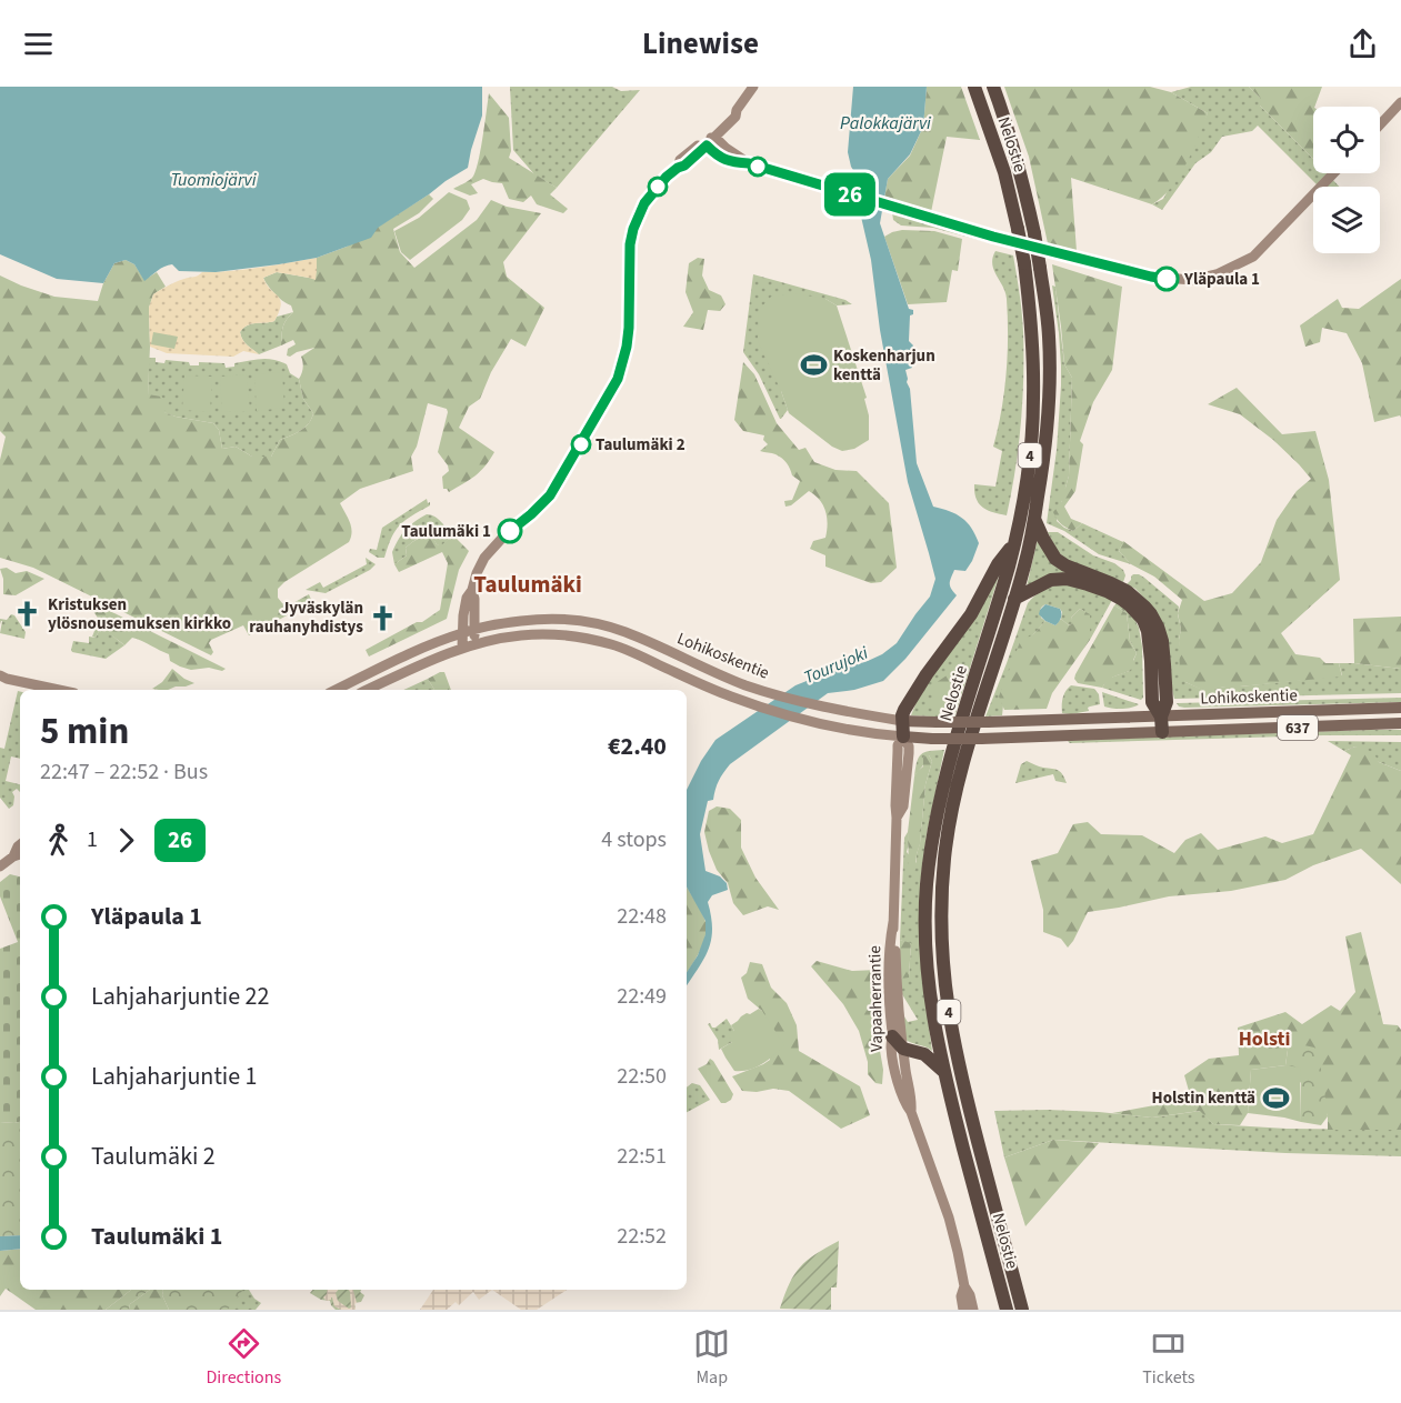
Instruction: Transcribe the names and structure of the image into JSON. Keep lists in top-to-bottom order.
{
  "streets": {
    "highway": ["Nelostie", "4"],
    "main road": ["Lohikoskentie", "637", "Vapaaherrantie"]
  },
  "crossings": [
    ["Lohikoskentie", "Vapaaherrantie"]
  ],
  "districts": ["Taulumäki", "Holsti"],
  "water": ["Palokkajärvi", "Tuomiojärvi", "Tourujoki"],
  "places": {
    "other": ["Yläpaula 1", "Taulumäki 2", "Taulumäki 1"],
    "sports": ["Koskenharjun kenttä", "Holstin kenttä"],
    "church": ["Kristuksen ylösnousemuksen kirkko", "Jyväskylän rauhanyhdistys"]
  },
  "lines": ["bus line 26"],
  "page": {
    "header": "Linewise",
    "on_map": "26",
    "heading": ["5 min", "22:47 – 22:52 · Bus", "€2.40"],
    "legs": ["1", "26", "4 stops"],
    "list": [
      {
        "name": "Yläpaula 1",
        "value": "22:48"
      },
      {
        "name": "Lahjaharjuntie 22",
        "value": "22:49"
      },
      {
        "name": "Lahjaharjuntie 1",
        "value": "22:50"
      },
      {
        "name": "Taulumäki 2",
        "value": "22:51"
      },
      {
        "name": "Taulumäki 1",
        "value": "22:52"
      }
    ],
    "tabs": ["Directions", "Map", "Tickets"]
  }
}
